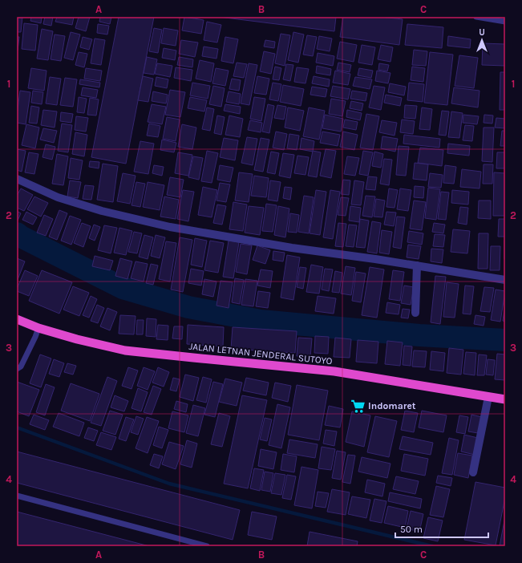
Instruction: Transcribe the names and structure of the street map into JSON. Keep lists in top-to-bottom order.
{
  "streets": {
    "highway": ["JALAN LETNAN JENDERAL SUTOYO"]
  },
  "places": {
    "supermarket": ["Indomaret"]
  },
  "scale_bar": "50 m",
  "north": "top",
  "grid": {
    "columns": ["A", "B", "C"],
    "rows": [
      "1",
      "2",
      "3",
      "4"
    ]
  }
}
